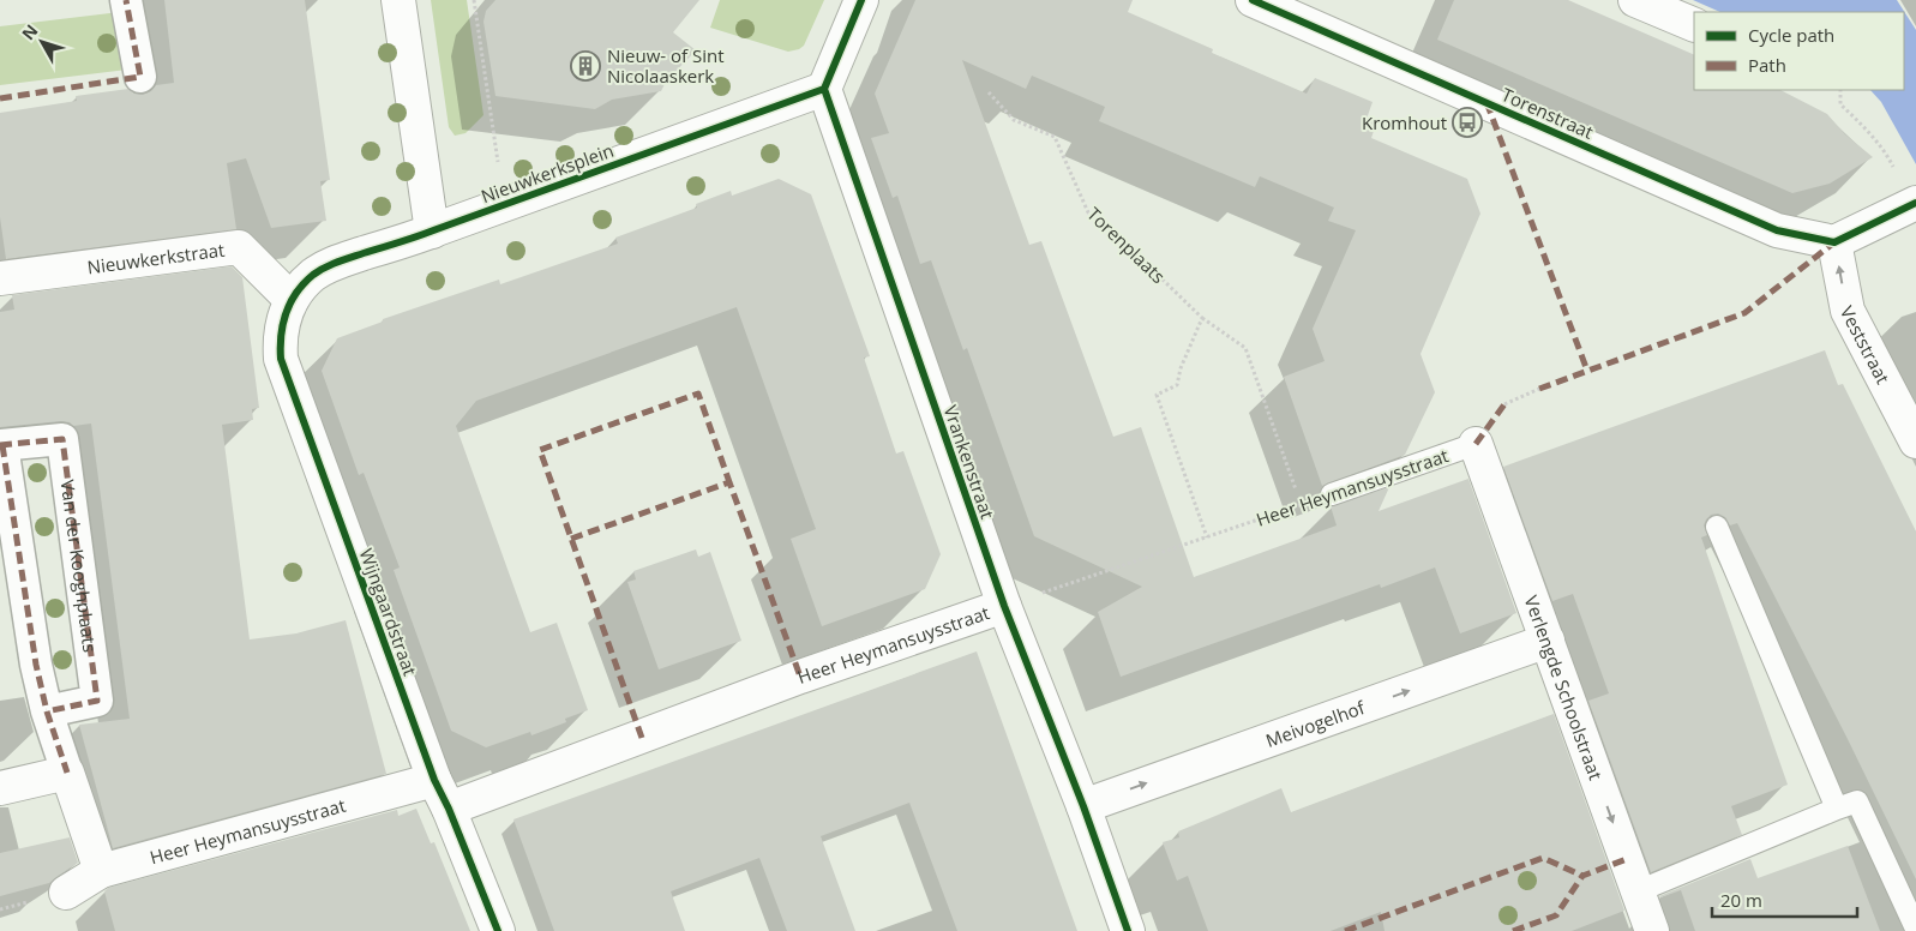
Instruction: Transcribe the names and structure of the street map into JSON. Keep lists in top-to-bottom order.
{
  "streets": {
    "street": [
      "Torenstraat",
      "Nieuwkerksplein",
      "Nieuwkerkstraat",
      "Veststraat",
      "Vrankenstraat",
      "Heer Heymansuysstraat",
      "Van der Kooghplaats",
      "Wijngaardstraat",
      "Verlengde Schoolstraat",
      "Meivogelhof"
    ],
    "path": ["Torenplaats"]
  },
  "crossings": [
    ["Torenstraat", "Veststraat"],
    ["Nieuwkerksplein", "Nieuwkerkstraat"],
    ["Nieuwkerksplein", "Vrankenstraat"],
    ["Nieuwkerksplein", "Wijngaardstraat"],
    ["Torenplaats", "Heer Heymansuysstraat"],
    ["Nieuwkerkstraat", "Wijngaardstraat"],
    ["Vrankenstraat", "Heer Heymansuysstraat"],
    ["Vrankenstraat", "Meivogelhof"],
    ["Heer Heymansuysstraat", "Van der Kooghplaats"],
    ["Heer Heymansuysstraat", "Wijngaardstraat"],
    ["Heer Heymansuysstraat", "Verlengde Schoolstraat"],
    ["Verlengde Schoolstraat", "Meivogelhof"]
  ],
  "one_way": ["Veststraat", "Verlengde Schoolstraat", "Meivogelhof"],
  "places": {
    "building": ["Nieuw- of Sint Nicolaaskerk"],
    "bus stop": ["Kromhout"]
  },
  "legend": ["Cycle path", "Path"],
  "scale_bar": "20 m",
  "north": "top left"
}
